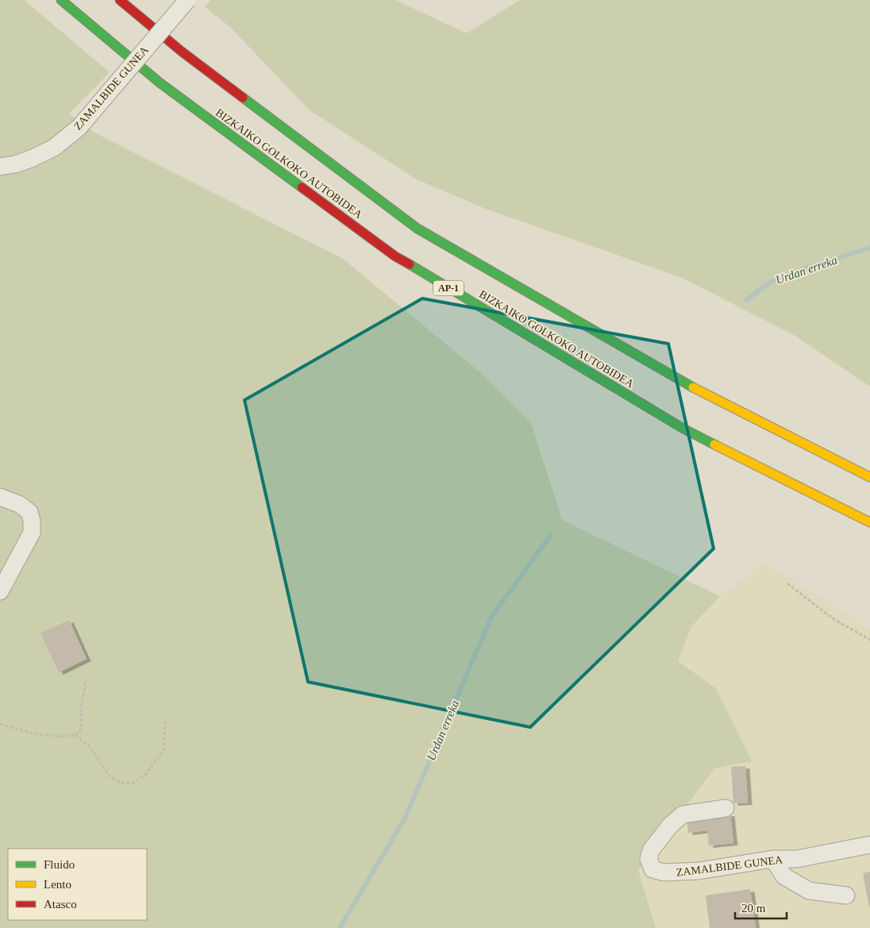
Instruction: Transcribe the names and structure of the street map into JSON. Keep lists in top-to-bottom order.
{
  "streets": {
    "highway": ["BIZKAIKO GOLKOKO AUTOBIDEA", "AP-1"],
    "street": ["ZAMALBIDE GUNEA"]
  },
  "water": ["Urdan erreka"],
  "legend": ["Fluido", "Lento", "Atasco"],
  "scale_bar": "20 m"
}
